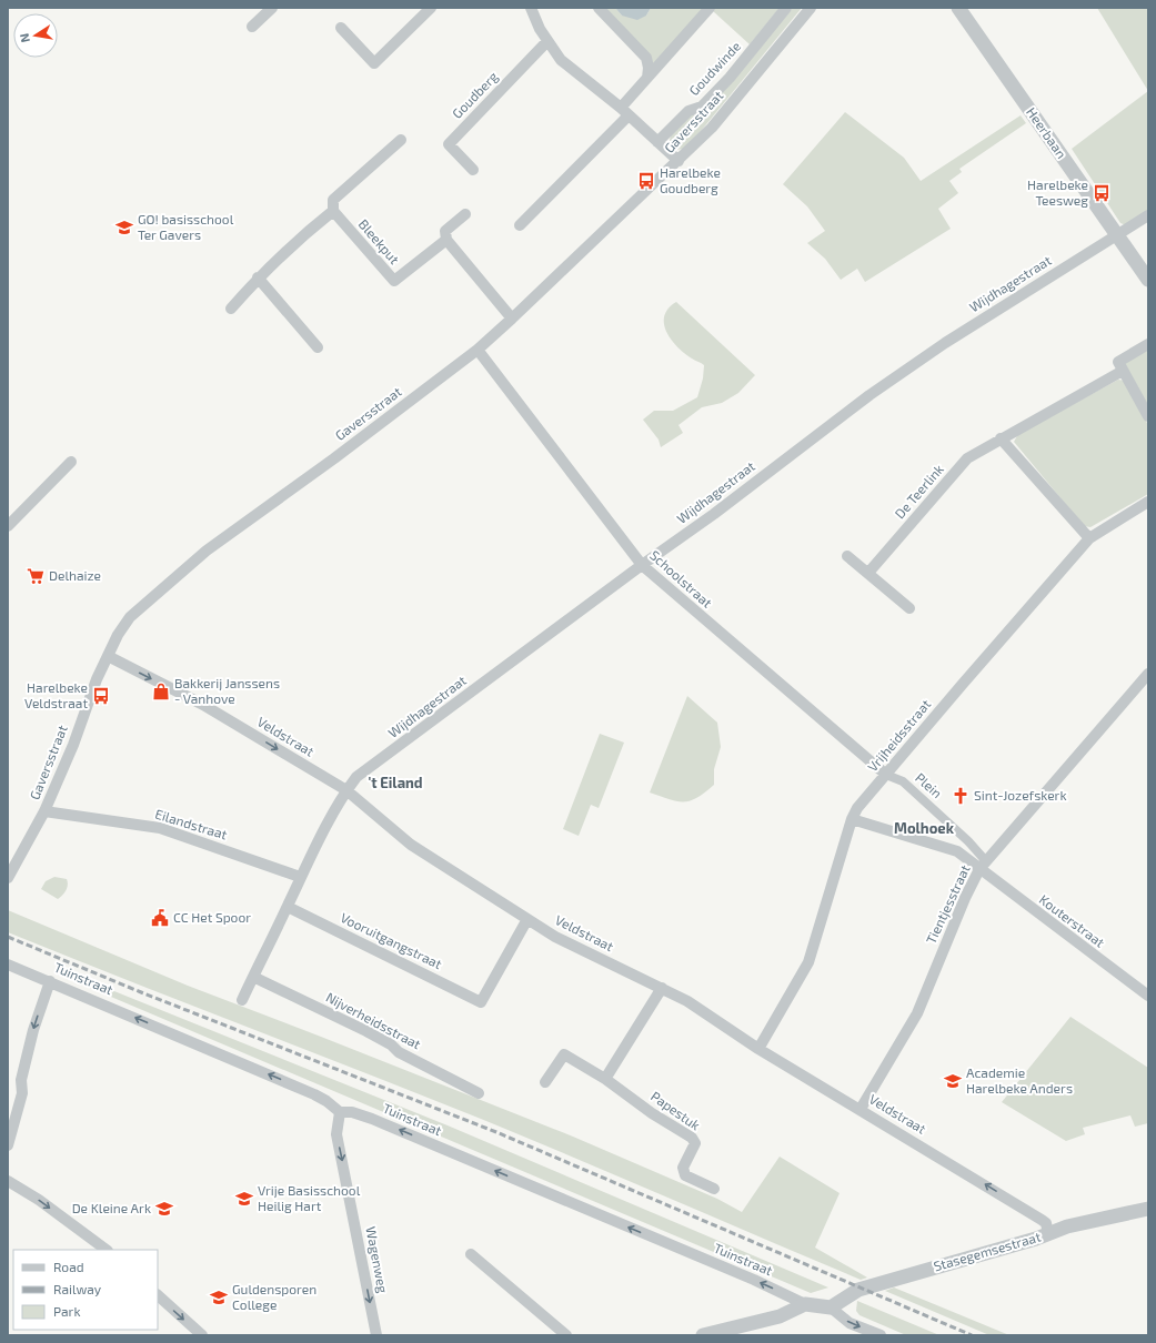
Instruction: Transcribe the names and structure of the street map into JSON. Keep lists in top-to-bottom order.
{
  "streets": {
    "street": [
      "Goudwinde",
      "Goudberg",
      "Gaversstraat",
      "Heerbaan",
      "Bleekput",
      "Wijdhagestraat",
      "De Teerlink",
      "Schoolstraat",
      "Vrijheidsstraat",
      "Veldstraat",
      "Plein",
      "Eilandstraat",
      "Tientjesstraat",
      "Kouterstraat",
      "Vooruitgangstraat",
      "Tuinstraat",
      "Nijverheidsstraat",
      "Papestuk",
      "Stasegemsestraat",
      "Wagenweg"
    ]
  },
  "crossings": [
    ["Gaversstraat", "Schoolstraat"],
    ["Gaversstraat", "Veldstraat"],
    ["Gaversstraat", "Eilandstraat"],
    ["Heerbaan", "Wijdhagestraat"],
    ["Wijdhagestraat", "Schoolstraat"],
    ["Wijdhagestraat", "Veldstraat"],
    ["Schoolstraat", "Vrijheidsstraat"],
    ["Schoolstraat", "Plein"],
    ["Vrijheidsstraat", "Veldstraat"],
    ["Vrijheidsstraat", "Plein"],
    ["Veldstraat", "Tientjesstraat"],
    ["Veldstraat", "Vooruitgangstraat"],
    ["Veldstraat", "Stasegemsestraat"],
    ["Plein", "Tientjesstraat"],
    ["Plein", "Kouterstraat"],
    ["Tientjesstraat", "Kouterstraat"],
    ["Tuinstraat", "Wagenweg"]
  ],
  "one_way": ["Tuinstraat", "Wagenweg"],
  "districts": ["'t Eiland", "Molhoek"],
  "places": {
    "bus stop": ["Harelbeke Goudberg", "Harelbeke Teesweg", "Harelbeke Veldstraat"],
    "school or university": [
      "GO! basisschool Ter Gavers",
      "Academie Harelbeke Anders",
      "Vrije Basisschool Heilig Hart",
      "De Kleine Ark",
      "Guldensporen College"
    ],
    "supermarket": ["Delhaize"],
    "shop": ["Bakkerij Janssens - Vanhove"],
    "church": ["Sint-Jozefskerk"],
    "public building": ["CC Het Spoor"]
  },
  "legend": ["Road", "Railway", "Park"],
  "north": "left"
}
